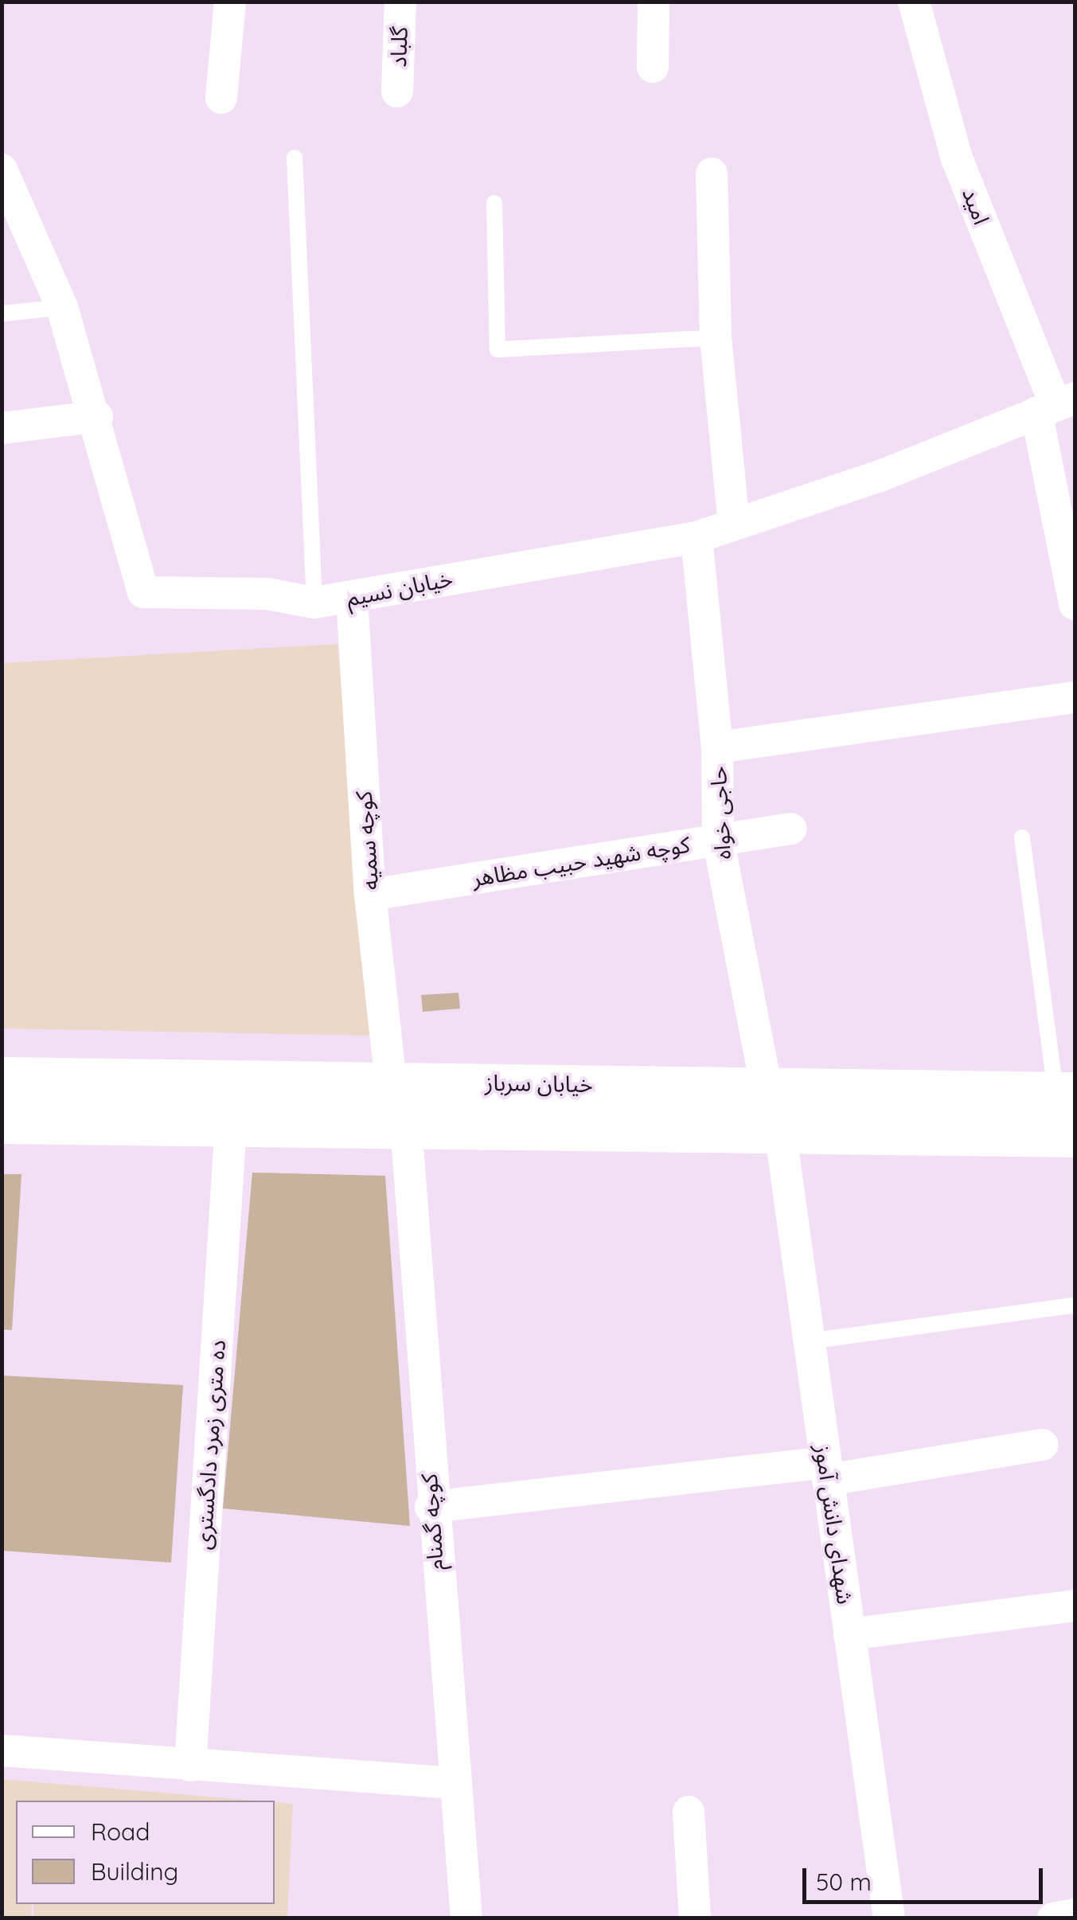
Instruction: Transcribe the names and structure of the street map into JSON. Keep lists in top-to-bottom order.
{
  "streets": {
    "main road": ["خیابان سرباز"],
    "street": [
      "گلباد",
      "امید",
      "خیابان نسیم",
      "حاجی خواه",
      "کوچه سمیه",
      "کوچه شهید حبیب مظاهر",
      "ده متری زمرد دادگستری",
      "کوچه گمنام",
      "شهدای دانش آموز"
    ]
  },
  "crossings": [
    ["امید", "خیابان نسیم"],
    ["خیابان نسیم", "حاجی خواه"],
    ["خیابان نسیم", "کوچه سمیه"],
    ["حاجی خواه", "کوچه شهید حبیب مظاهر"],
    ["حاجی خواه", "خیابان سرباز"],
    ["کوچه سمیه", "کوچه شهید حبیب مظاهر"],
    ["کوچه سمیه", "خیابان سرباز"],
    ["خیابان سرباز", "ده متری زمرد دادگستری"],
    ["خیابان سرباز", "کوچه گمنام"],
    ["خیابان سرباز", "شهدای دانش آموز"]
  ],
  "legend": ["Road", "Building"],
  "scale_bar": "50 m"
}
